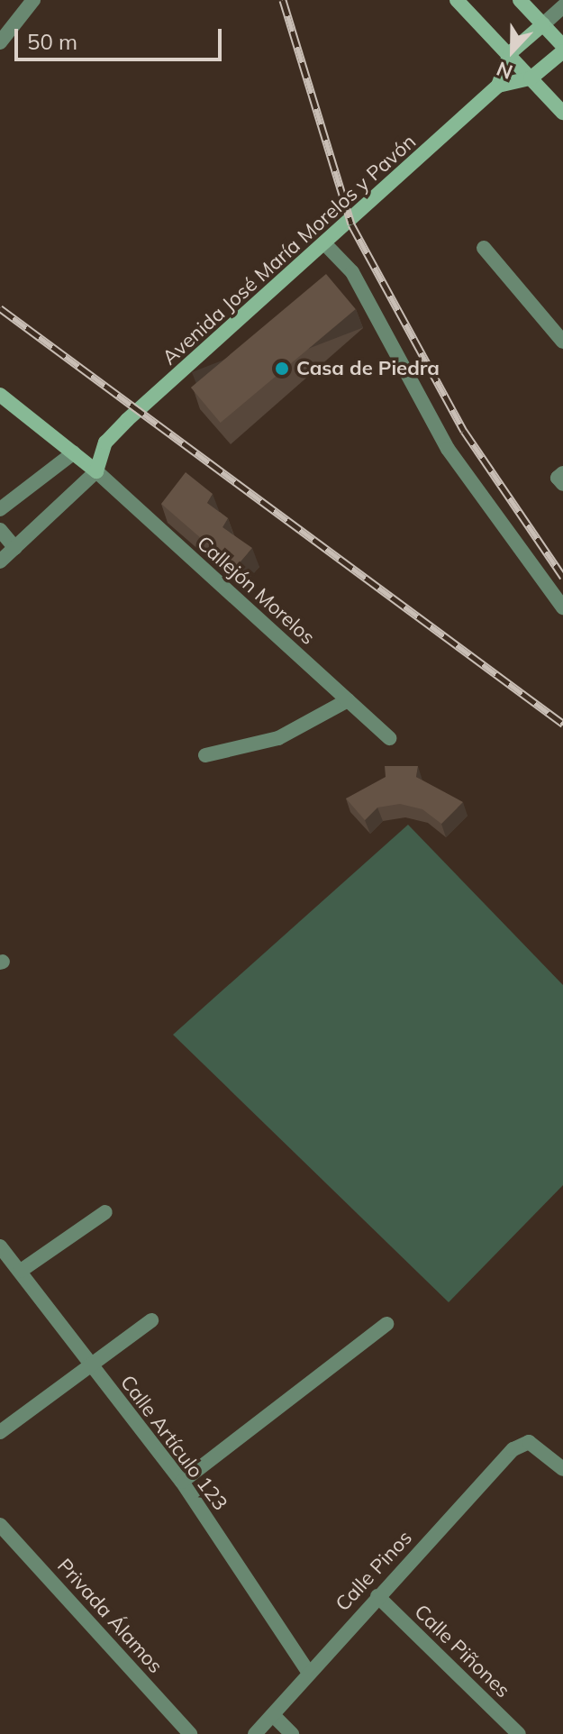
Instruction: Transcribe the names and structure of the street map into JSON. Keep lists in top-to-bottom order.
{
  "streets": {
    "main road": ["Avenida José María Morelos y Pavón"],
    "street": [
      "Callejón Morelos",
      "Calle Artículo 123",
      "Calle Pinos",
      "Privada Álamos",
      "Calle Piñones"
    ]
  },
  "crossings": [
    ["Calle Artículo 123", "Calle Pinos"],
    ["Calle Pinos", "Calle Piñones"]
  ],
  "places": ["Casa de Piedra"],
  "scale_bar": "50 m",
  "north": "bottom"
}
